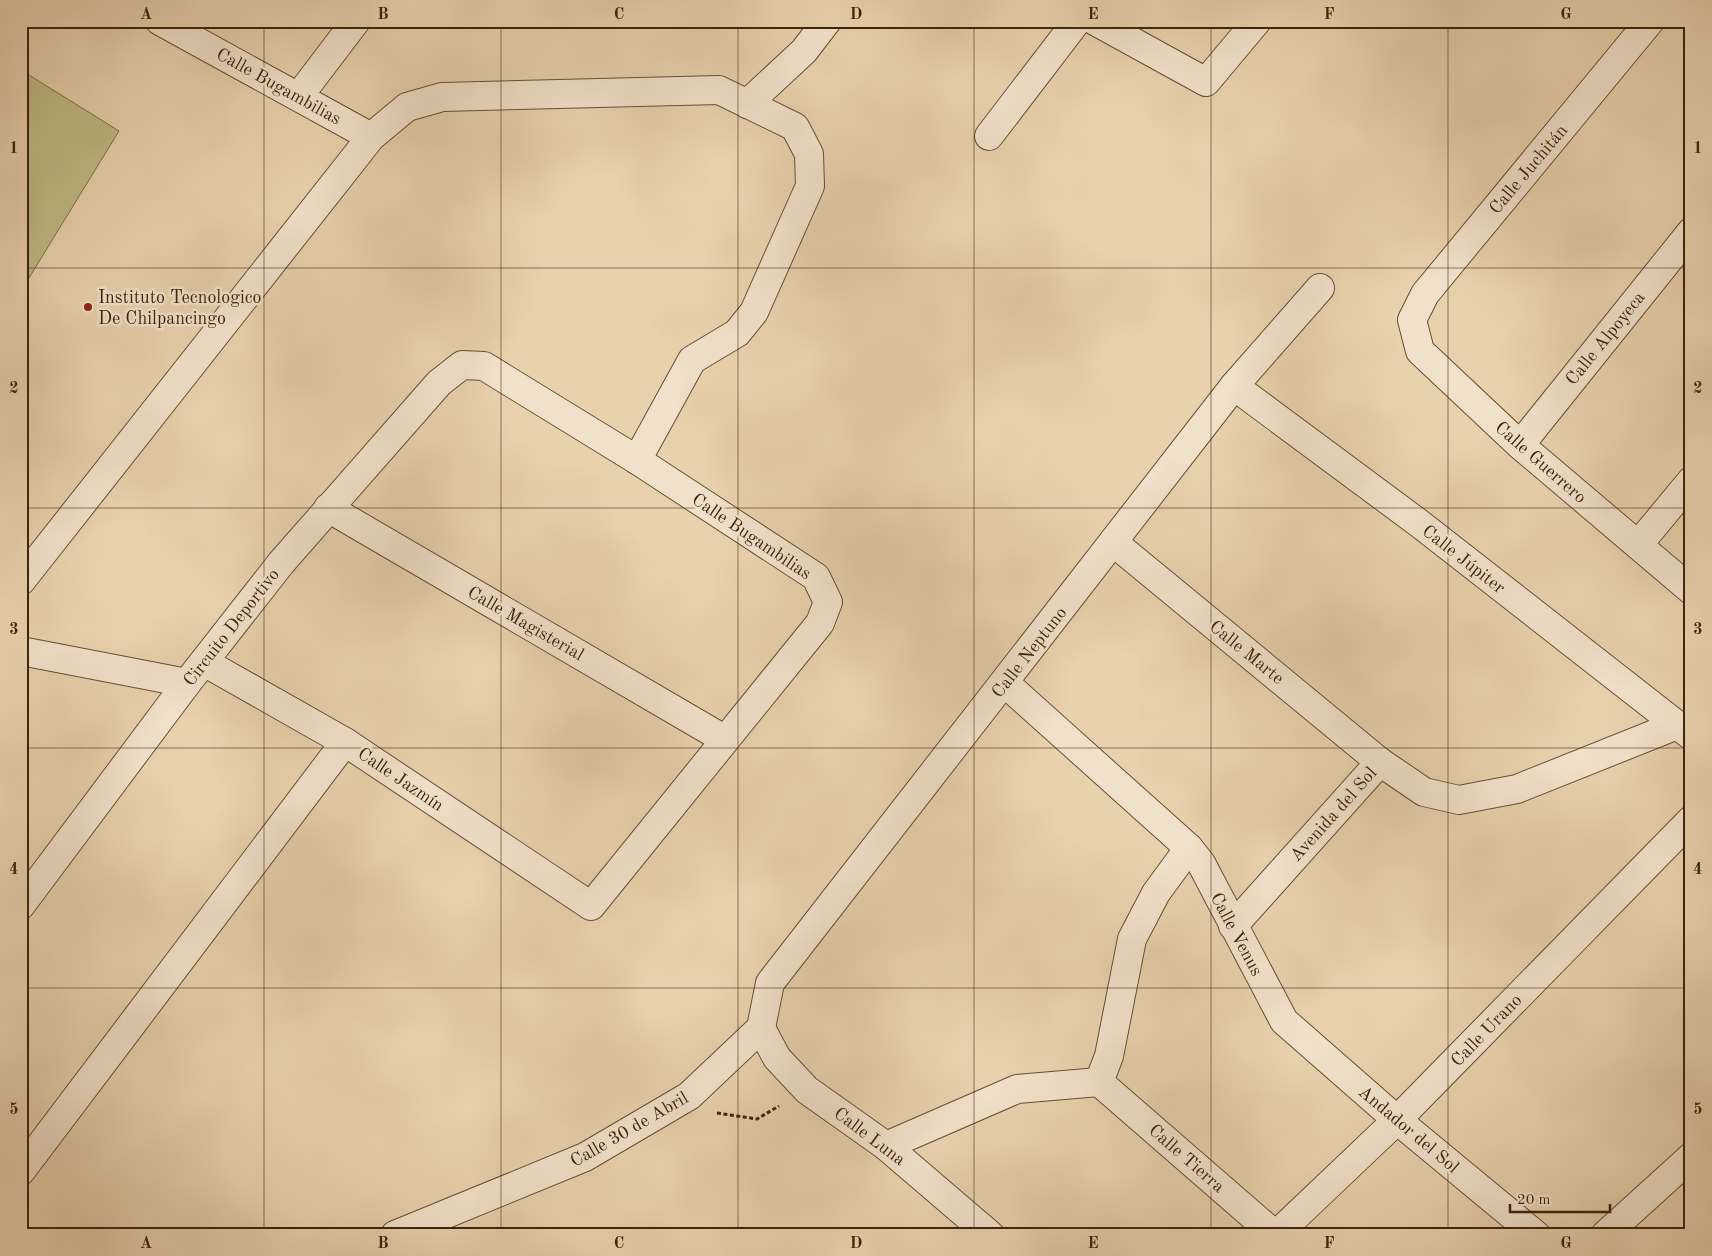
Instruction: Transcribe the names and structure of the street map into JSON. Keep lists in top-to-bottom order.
{
  "streets": {
    "street": [
      "Calle Bugambilias",
      "Calle Juchitán",
      "Calle Alpoyeca",
      "Calle Guerrero",
      "Calle Júpiter",
      "Calle Magisterial",
      "Circuito Deportivo",
      "Calle Neptuno",
      "Calle Marte",
      "Calle Jazmín",
      "Avenida del Sol",
      "Calle Venus",
      "Calle Urano",
      "Calle 30 de Abril",
      "Andador del Sol",
      "Calle Luna",
      "Calle Tierra"
    ]
  },
  "crossings": [
    ["Calle Bugambilias", "Calle Magisterial"],
    ["Calle Bugambilias", "Circuito Deportivo"],
    ["Calle Bugambilias", "Calle Jazmín"],
    ["Calle Juchitán", "Calle Guerrero"],
    ["Calle Alpoyeca", "Calle Guerrero"],
    ["Calle Júpiter", "Calle Neptuno"],
    ["Calle Júpiter", "Avenida del Sol"],
    ["Calle Magisterial", "Circuito Deportivo"],
    ["Circuito Deportivo", "Calle Jazmín"],
    ["Calle Neptuno", "Calle Marte"],
    ["Calle Neptuno", "Calle Venus"],
    ["Calle Neptuno", "Calle 30 de Abril"],
    ["Calle Neptuno", "Calle Luna"],
    ["Calle Marte", "Avenida del Sol"],
    ["Avenida del Sol", "Calle Venus"],
    ["Calle Venus", "Andador del Sol"],
    ["Calle Urano", "Andador del Sol"],
    ["Calle Urano", "Calle Tierra"],
    ["Calle 30 de Abril", "Calle Luna"]
  ],
  "places": ["Instituto Tecnologico De Chilpancingo"],
  "scale_bar": "20 m",
  "grid": {
    "columns": [
      "A",
      "B",
      "C",
      "D",
      "E",
      "F",
      "G"
    ],
    "rows": [
      "1",
      "2",
      "3",
      "4",
      "5"
    ]
  }
}
